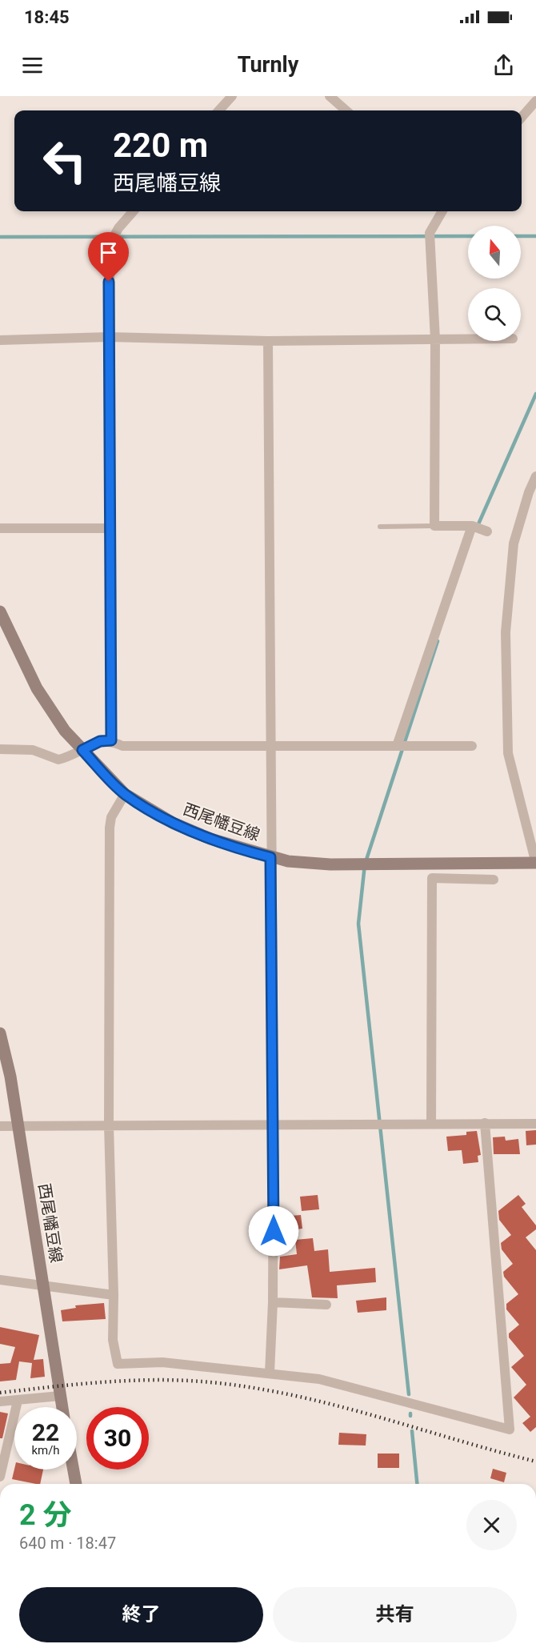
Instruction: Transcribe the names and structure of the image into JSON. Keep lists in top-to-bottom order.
{
  "streets": {
    "main road": ["西尾幡豆線"]
  },
  "north": "top",
  "page": {
    "status": "18:45",
    "header": "Turnly",
    "turn": ["220 m", "西尾幡豆線"],
    "speed": "22 km/h",
    "limit": "30",
    "heading": ["2 分", "640 m · 18:47"],
    "buttons": ["終了", "共有"]
  }
}
